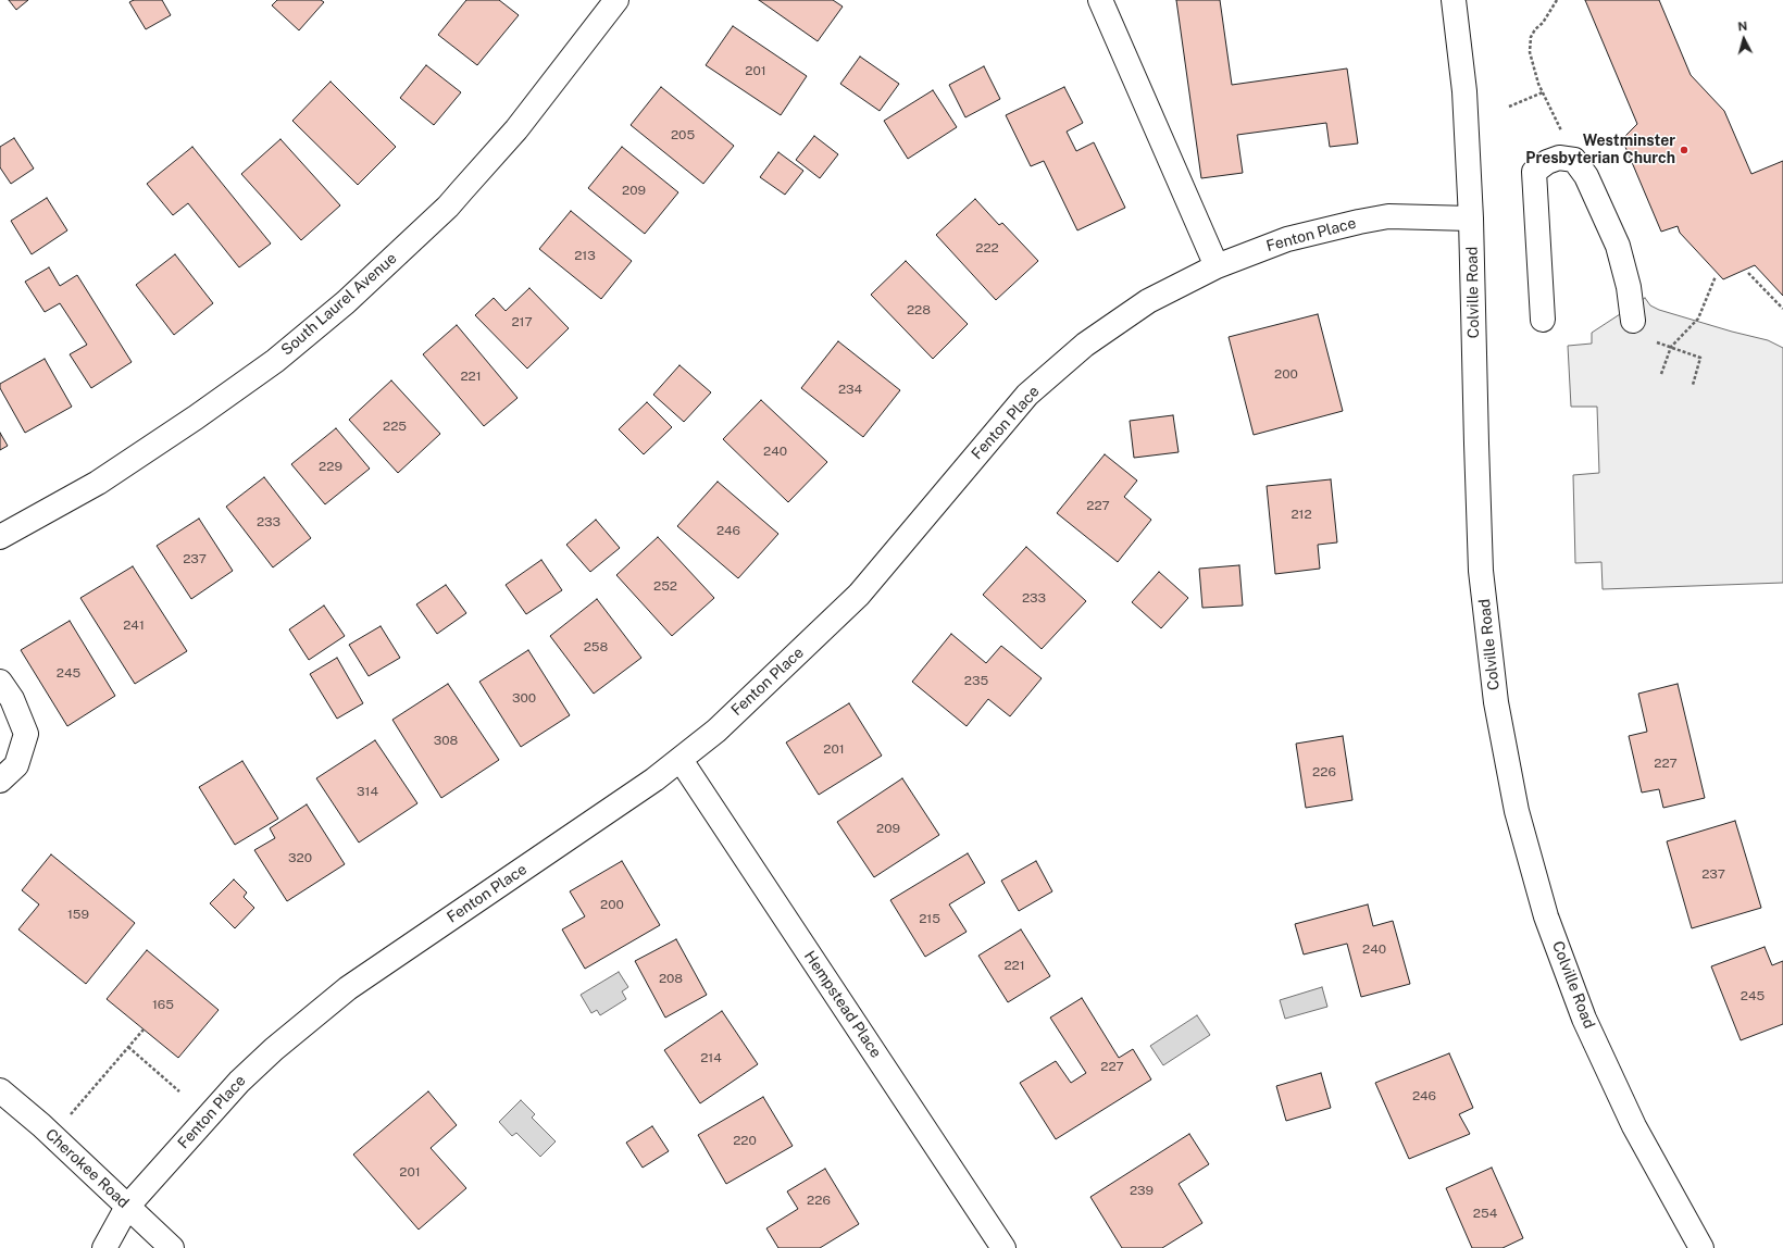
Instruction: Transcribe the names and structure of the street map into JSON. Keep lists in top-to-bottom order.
{
  "streets": {
    "street": [
      "Fenton Place",
      "Colville Road",
      "South Laurel Avenue",
      "Hempstead Place",
      "Cherokee Road"
    ]
  },
  "crossings": [
    ["Fenton Place", "Colville Road"],
    ["Fenton Place", "Hempstead Place"],
    ["Fenton Place", "Cherokee Road"]
  ],
  "places": ["Westminster Presbyterian Church"],
  "house_numbers": [
    "201",
    "205",
    "209",
    "222",
    "213",
    "228",
    "217",
    "200",
    "221",
    "234",
    "225",
    "240",
    "229",
    "227",
    "212",
    "233",
    "246",
    "237",
    "252",
    "233",
    "241",
    "258",
    "245",
    "235",
    "300",
    "308",
    "201",
    "227",
    "226",
    "314",
    "209",
    "320",
    "237",
    "200",
    "159",
    "215",
    "240",
    "221",
    "208",
    "245",
    "165",
    "214",
    "227",
    "246",
    "220",
    "201",
    "239",
    "226",
    "254"
  ],
  "north": "top"
}
